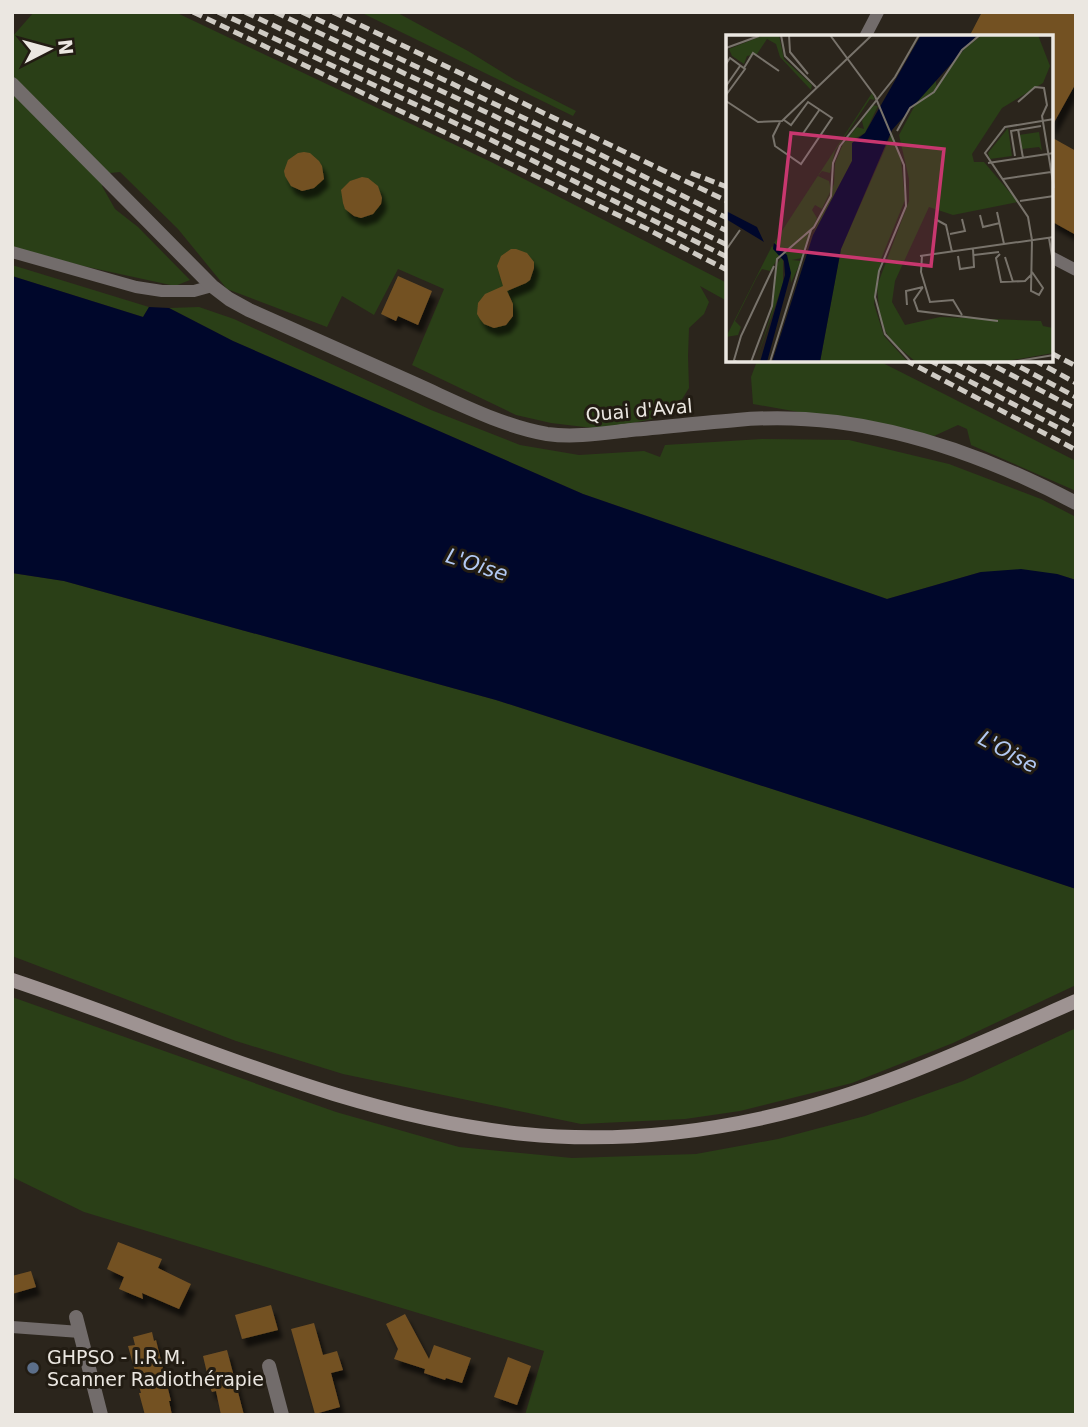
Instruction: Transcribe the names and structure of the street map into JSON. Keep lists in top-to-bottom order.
{
  "streets": {
    "street": ["Quai d'Aval"]
  },
  "water": ["L'Oise"],
  "places": ["GHPSO - I.R.M. Scanner Radiothérapie"],
  "north": "right"
}
